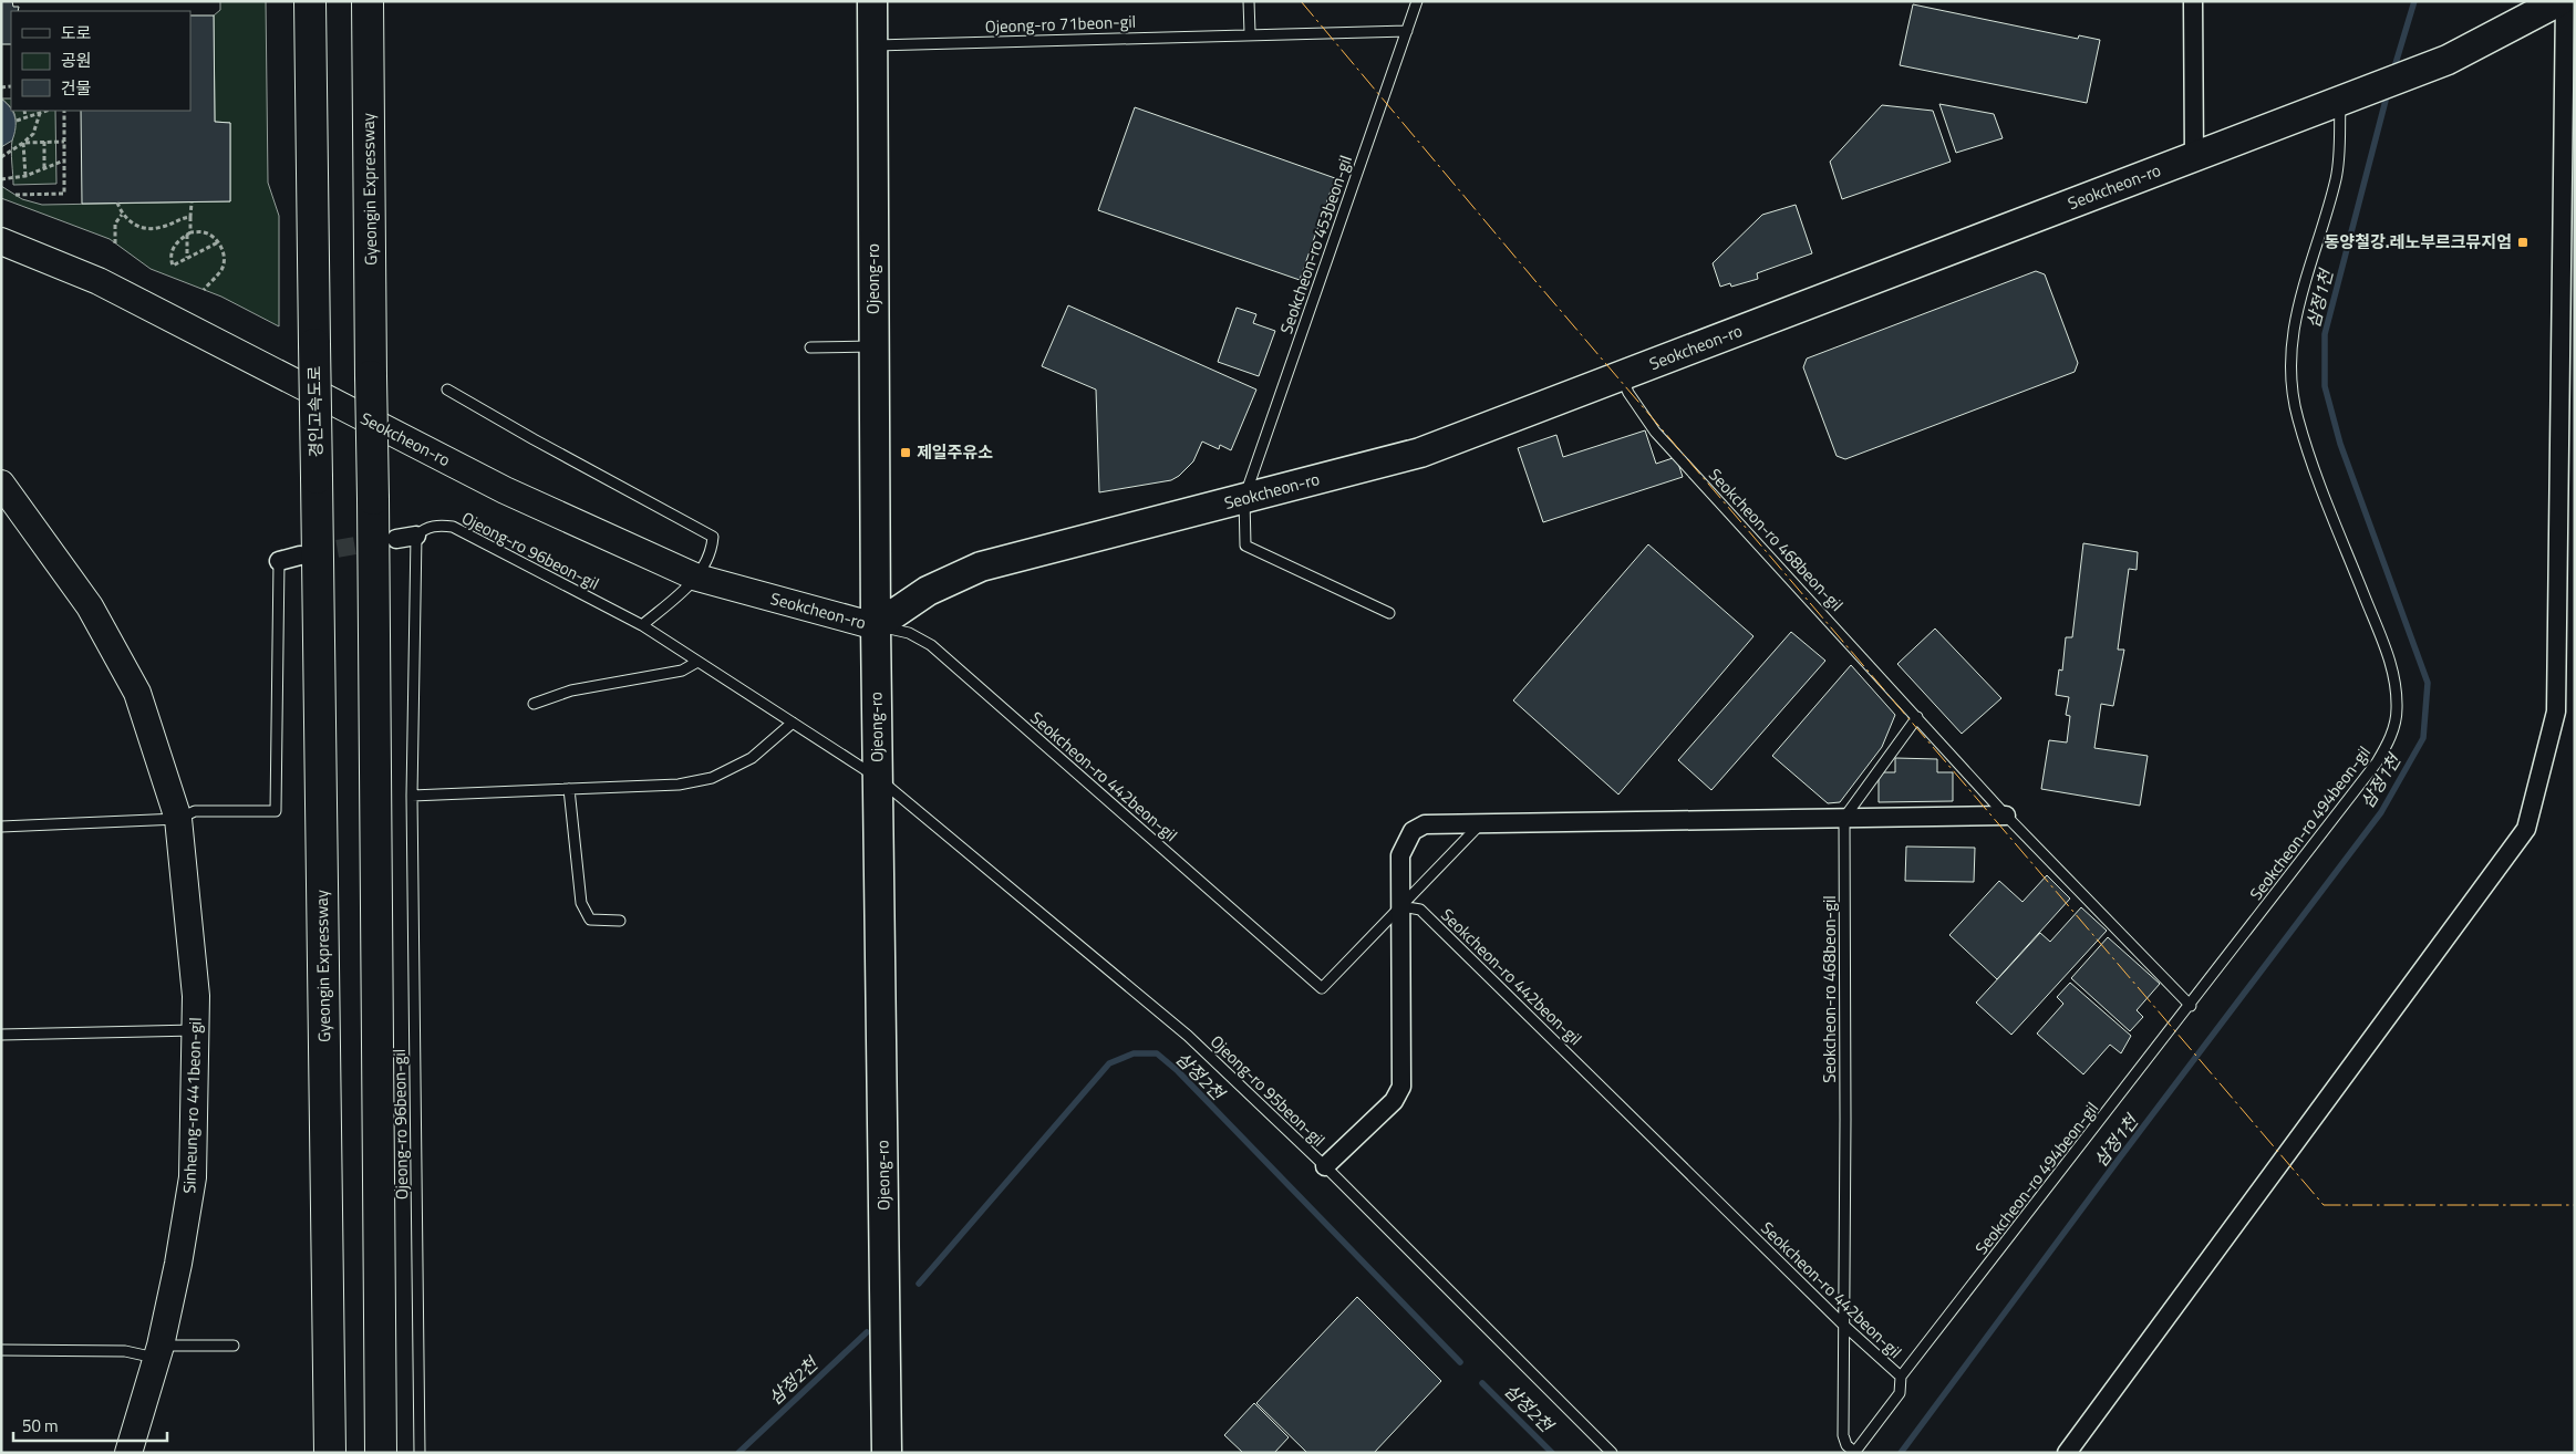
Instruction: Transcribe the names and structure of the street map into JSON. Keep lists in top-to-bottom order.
{
  "streets": {
    "highway": ["Gyeongin Expressway", "경인고속도로"],
    "main road": ["Seokcheon-ro", "Ojeong-ro"],
    "street": ["Sinheung-ro 441beon-gil"],
    "lane": [
      "Ojeong-ro 71beon-gil",
      "Seokcheon-ro 453beon-gil",
      "Seokcheon-ro 468beon-gil",
      "Ojeong-ro 96beon-gil",
      "Seokcheon-ro 442beon-gil",
      "Seokcheon-ro 494beon-gil",
      "Ojeong-ro 95beon-gil"
    ]
  },
  "crossings": [
    ["Ojeong-ro 71beon-gil", "Seokcheon-ro 453beon-gil"],
    ["Ojeong-ro 71beon-gil", "Ojeong-ro"],
    ["Seokcheon-ro", "Seokcheon-ro 453beon-gil"],
    ["Seokcheon-ro", "Ojeong-ro"],
    ["Seokcheon-ro", "Seokcheon-ro 468beon-gil"],
    ["Seokcheon-ro", "Seokcheon-ro 442beon-gil"],
    ["Seokcheon-ro", "Seokcheon-ro 494beon-gil"],
    ["Gyeongin Expressway", "경인고속도로"],
    ["Ojeong-ro", "Ojeong-ro 96beon-gil"],
    ["Ojeong-ro", "Seokcheon-ro 442beon-gil"],
    ["Ojeong-ro", "Ojeong-ro 95beon-gil"],
    ["Seokcheon-ro 468beon-gil", "Seokcheon-ro 442beon-gil"],
    ["Seokcheon-ro 468beon-gil", "Seokcheon-ro 494beon-gil"],
    ["Ojeong-ro 96beon-gil", "Ojeong-ro 95beon-gil"],
    ["Seokcheon-ro 442beon-gil", "Seokcheon-ro 494beon-gil"]
  ],
  "water": ["삼정1천", "삼정2천"],
  "places": {
    "transit": ["동양철강.레노부르크뮤지엄", "제일주유소"]
  },
  "legend": ["도로", "공원", "건물"],
  "scale_bar": "50 m"
}
